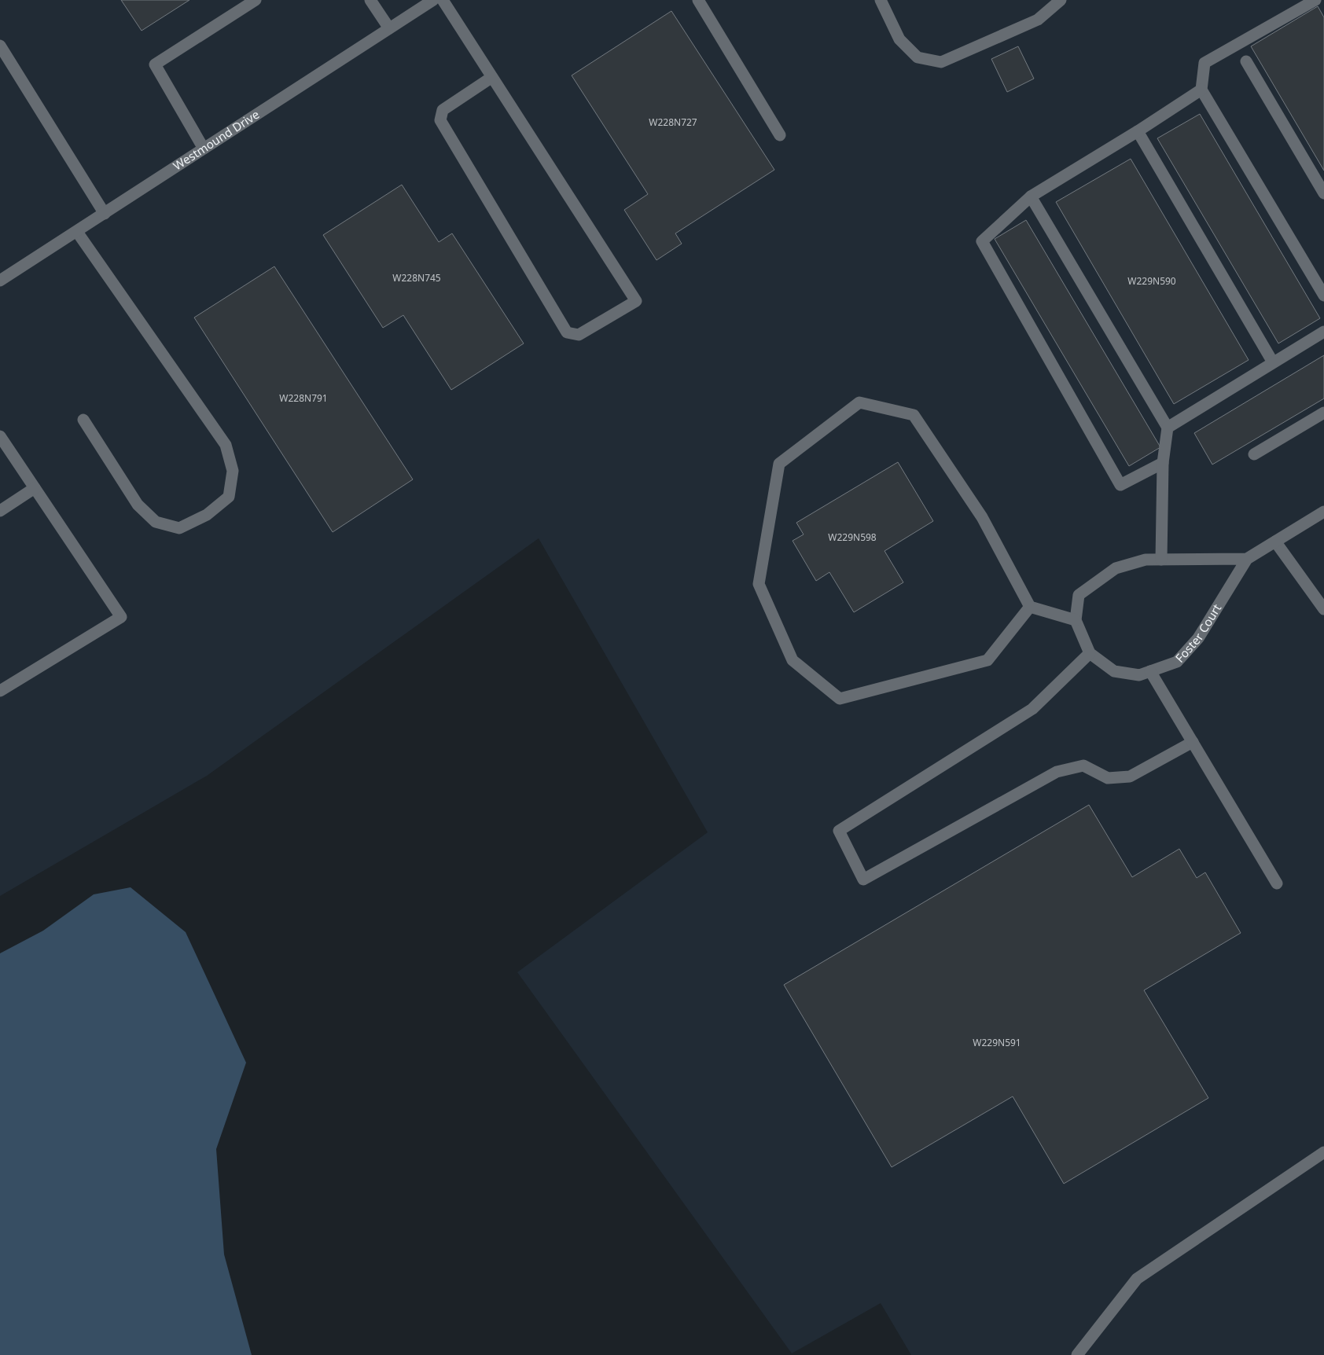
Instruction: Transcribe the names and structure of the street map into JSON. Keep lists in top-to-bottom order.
{
  "streets": {
    "street": ["Westmound Drive", "Foster Court"]
  },
  "house_numbers": [
    "W228N727",
    "W228N745",
    "W229N590",
    "W228N791",
    "W229N598",
    "W229N591"
  ]
}
